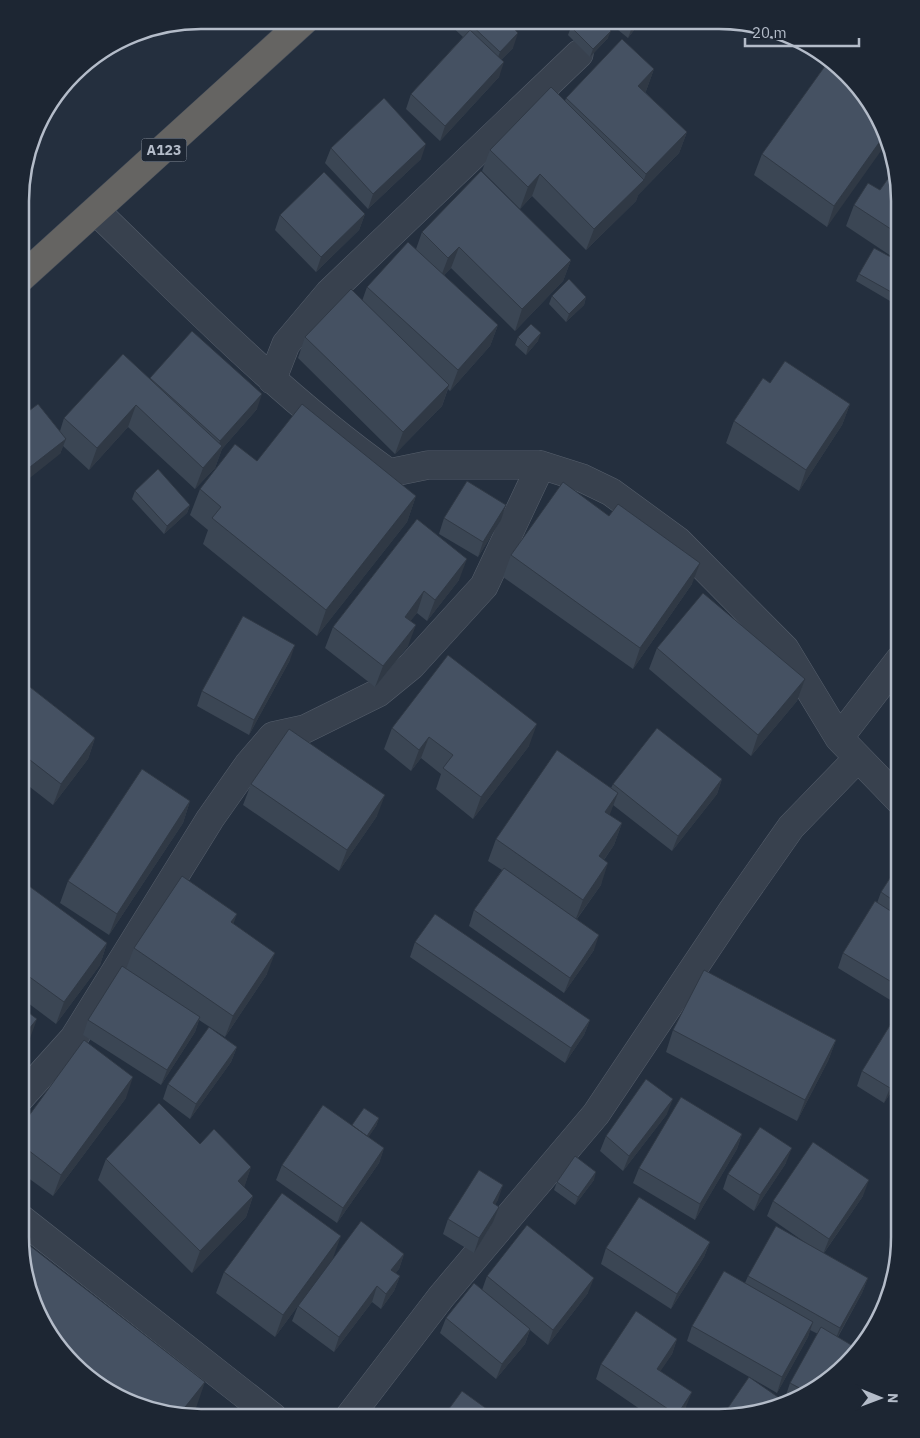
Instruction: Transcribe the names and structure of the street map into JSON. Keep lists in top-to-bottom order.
{
  "streets": {
    "highway": ["A123"]
  },
  "scale_bar": "20 m",
  "north": "right"
}
